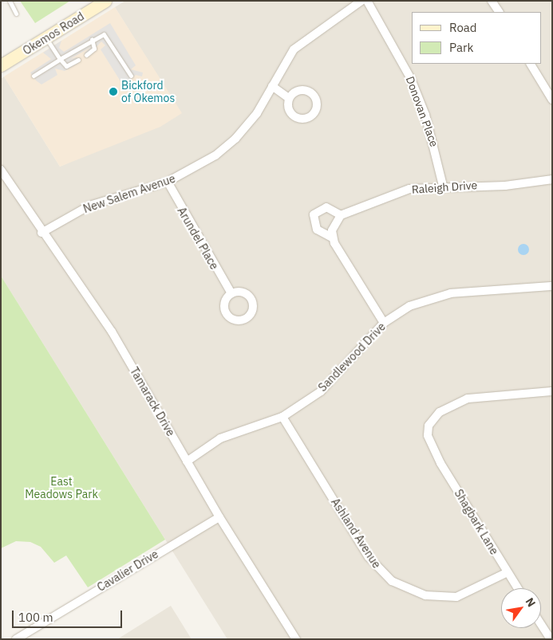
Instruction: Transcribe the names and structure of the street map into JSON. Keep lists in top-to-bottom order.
{
  "streets": {
    "main road": ["Okemos Road"],
    "street": [
      "Donovan Place",
      "Raleigh Drive",
      "New Salem Avenue",
      "Arundel Place",
      "Sandlewood Drive",
      "Tamarack Drive",
      "Shagbark Lane",
      "Ashland Avenue",
      "Cavalier Drive"
    ]
  },
  "crossings": [
    ["Donovan Place", "Raleigh Drive"],
    ["New Salem Avenue", "Arundel Place"],
    ["New Salem Avenue", "Tamarack Drive"],
    ["Sandlewood Drive", "Tamarack Drive"],
    ["Sandlewood Drive", "Ashland Avenue"],
    ["Tamarack Drive", "Cavalier Drive"],
    ["Shagbark Lane", "Ashland Avenue"]
  ],
  "parks": ["East Meadows Park"],
  "places": ["Bickford of Okemos"],
  "legend": ["Road", "Park"],
  "scale_bar": "100 m",
  "north": "top right"
}
